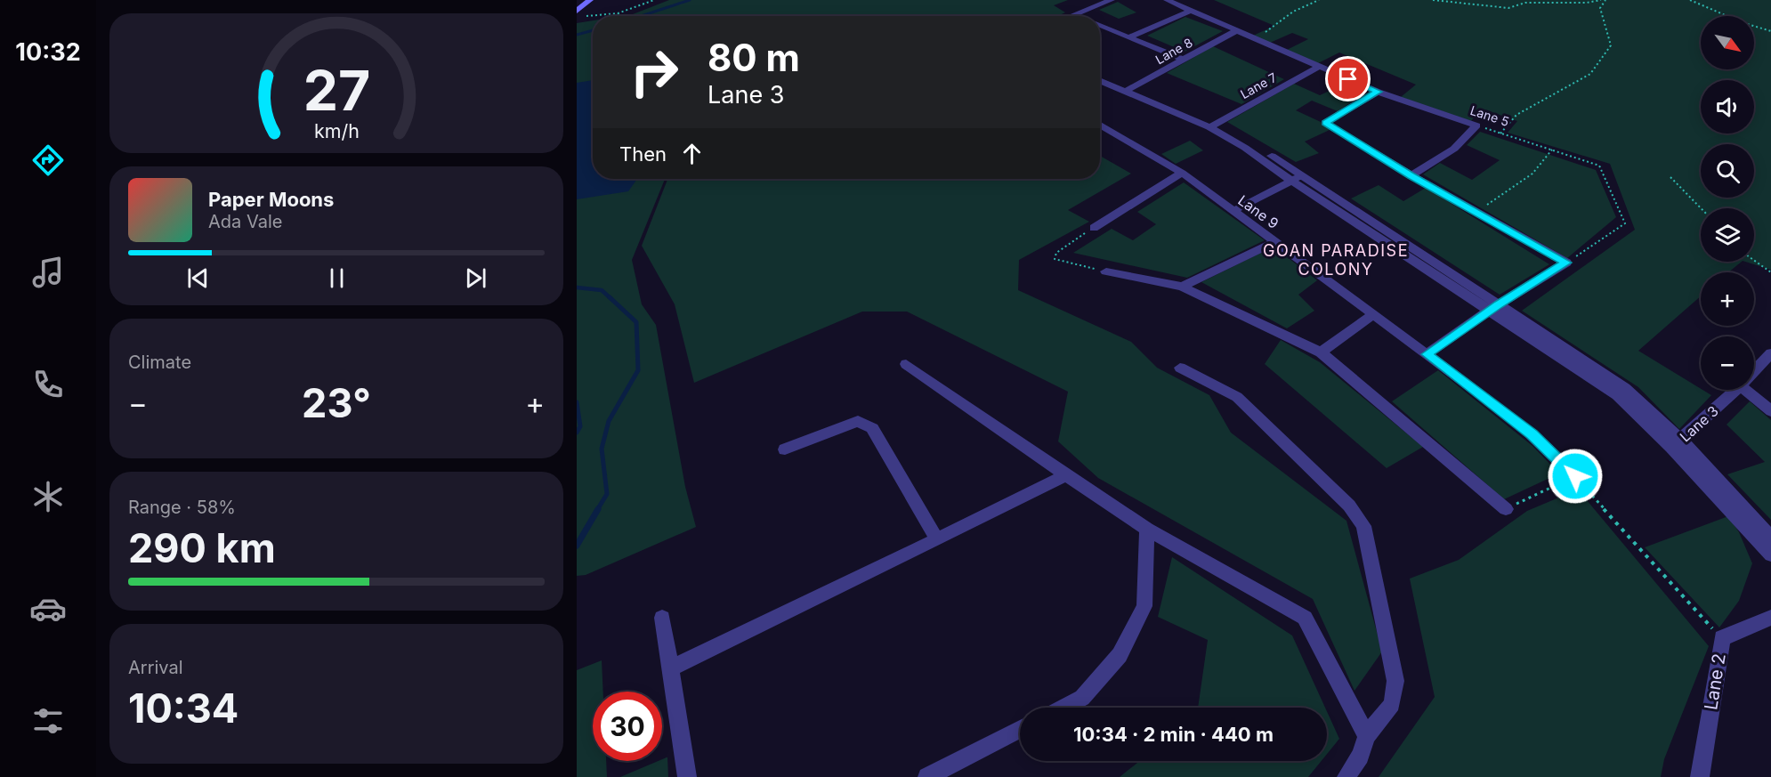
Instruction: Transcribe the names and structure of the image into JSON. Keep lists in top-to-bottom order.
{
  "streets": {
    "street": [
      "Lane 8",
      "Lane 7",
      "Lane 5",
      "Lane 9",
      "Lane 3",
      "Lane 2"
    ]
  },
  "crossings": [
    ["Lane 8", "Lane 5"],
    ["Lane 7", "Lane 5"]
  ],
  "districts": ["GOAN PARADISE COLONY"],
  "north": "bottom right",
  "page": {
    "tabs": "10:32",
    "map_buttons": ["+", "−"],
    "turn": ["80 m", "Lane 3"],
    "then": "Then",
    "song": ["Paper Moons", "Ada Vale"],
    "tile": [
      "Climate",
      ["Range · 58%", "290 km"],
      ["Arrival", "10:34"]
    ],
    "heat": ["−", "23°", "+"],
    "limit": "30",
    "trip": "10:34 · 2 min · 440 m",
    "gauge": ["27", "km/h"]
  }
}
